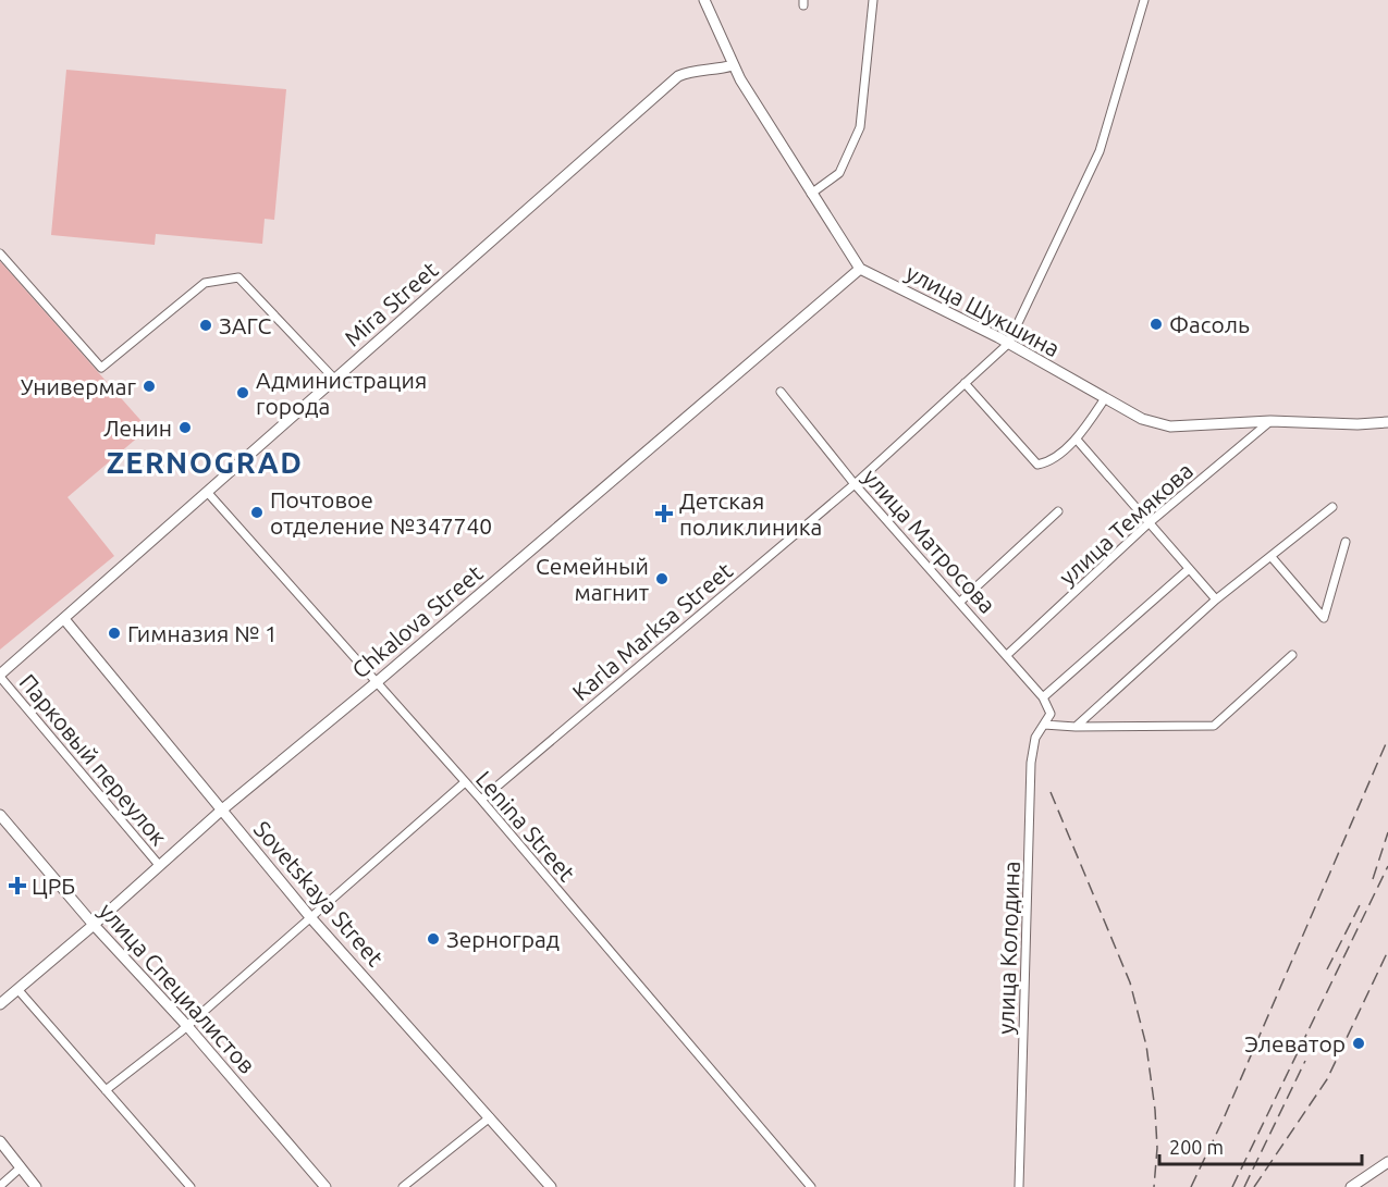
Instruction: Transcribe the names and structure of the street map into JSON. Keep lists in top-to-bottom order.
{
  "streets": {
    "street": [
      "Mira Street",
      "улица Шукшина",
      "улица Темякова",
      "улица Матросова",
      "Chkalova Street",
      "Karla Marksa Street",
      "Парковый переулок",
      "Lenina Street",
      "Sovetskaya Street",
      "улица Колодина",
      "улица Специалистов"
    ]
  },
  "crossings": [
    ["Mira Street", "улица Шукшина"],
    ["Mira Street", "Парковый переулок"],
    ["Mira Street", "Lenina Street"],
    ["Mira Street", "Sovetskaya Street"],
    ["улица Шукшина", "улица Темякова"],
    ["улица Шукшина", "Chkalova Street"],
    ["улица Шукшина", "Karla Marksa Street"],
    ["улица Темякова", "улица Матросова"],
    ["улица Матросова", "Karla Marksa Street"],
    ["улица Матросова", "улица Колодина"],
    ["Chkalova Street", "Парковый переулок"],
    ["Chkalova Street", "Lenina Street"],
    ["Chkalova Street", "Sovetskaya Street"],
    ["Chkalova Street", "улица Специалистов"],
    ["Karla Marksa Street", "Lenina Street"]
  ],
  "districts": ["ZERNOGRAD"],
  "places": {
    "other": [
      "Фасоль",
      "ЗАГС",
      "Универмаг",
      "Администрация города",
      "Ленин",
      "Почтовое отделение №347740",
      "Семейный магнит",
      "Гимназия № 1",
      "Зерноград",
      "Элеватор"
    ],
    "health": ["Детская поликлиника", "ЦРБ"]
  },
  "scale_bar": "200 m"
}
